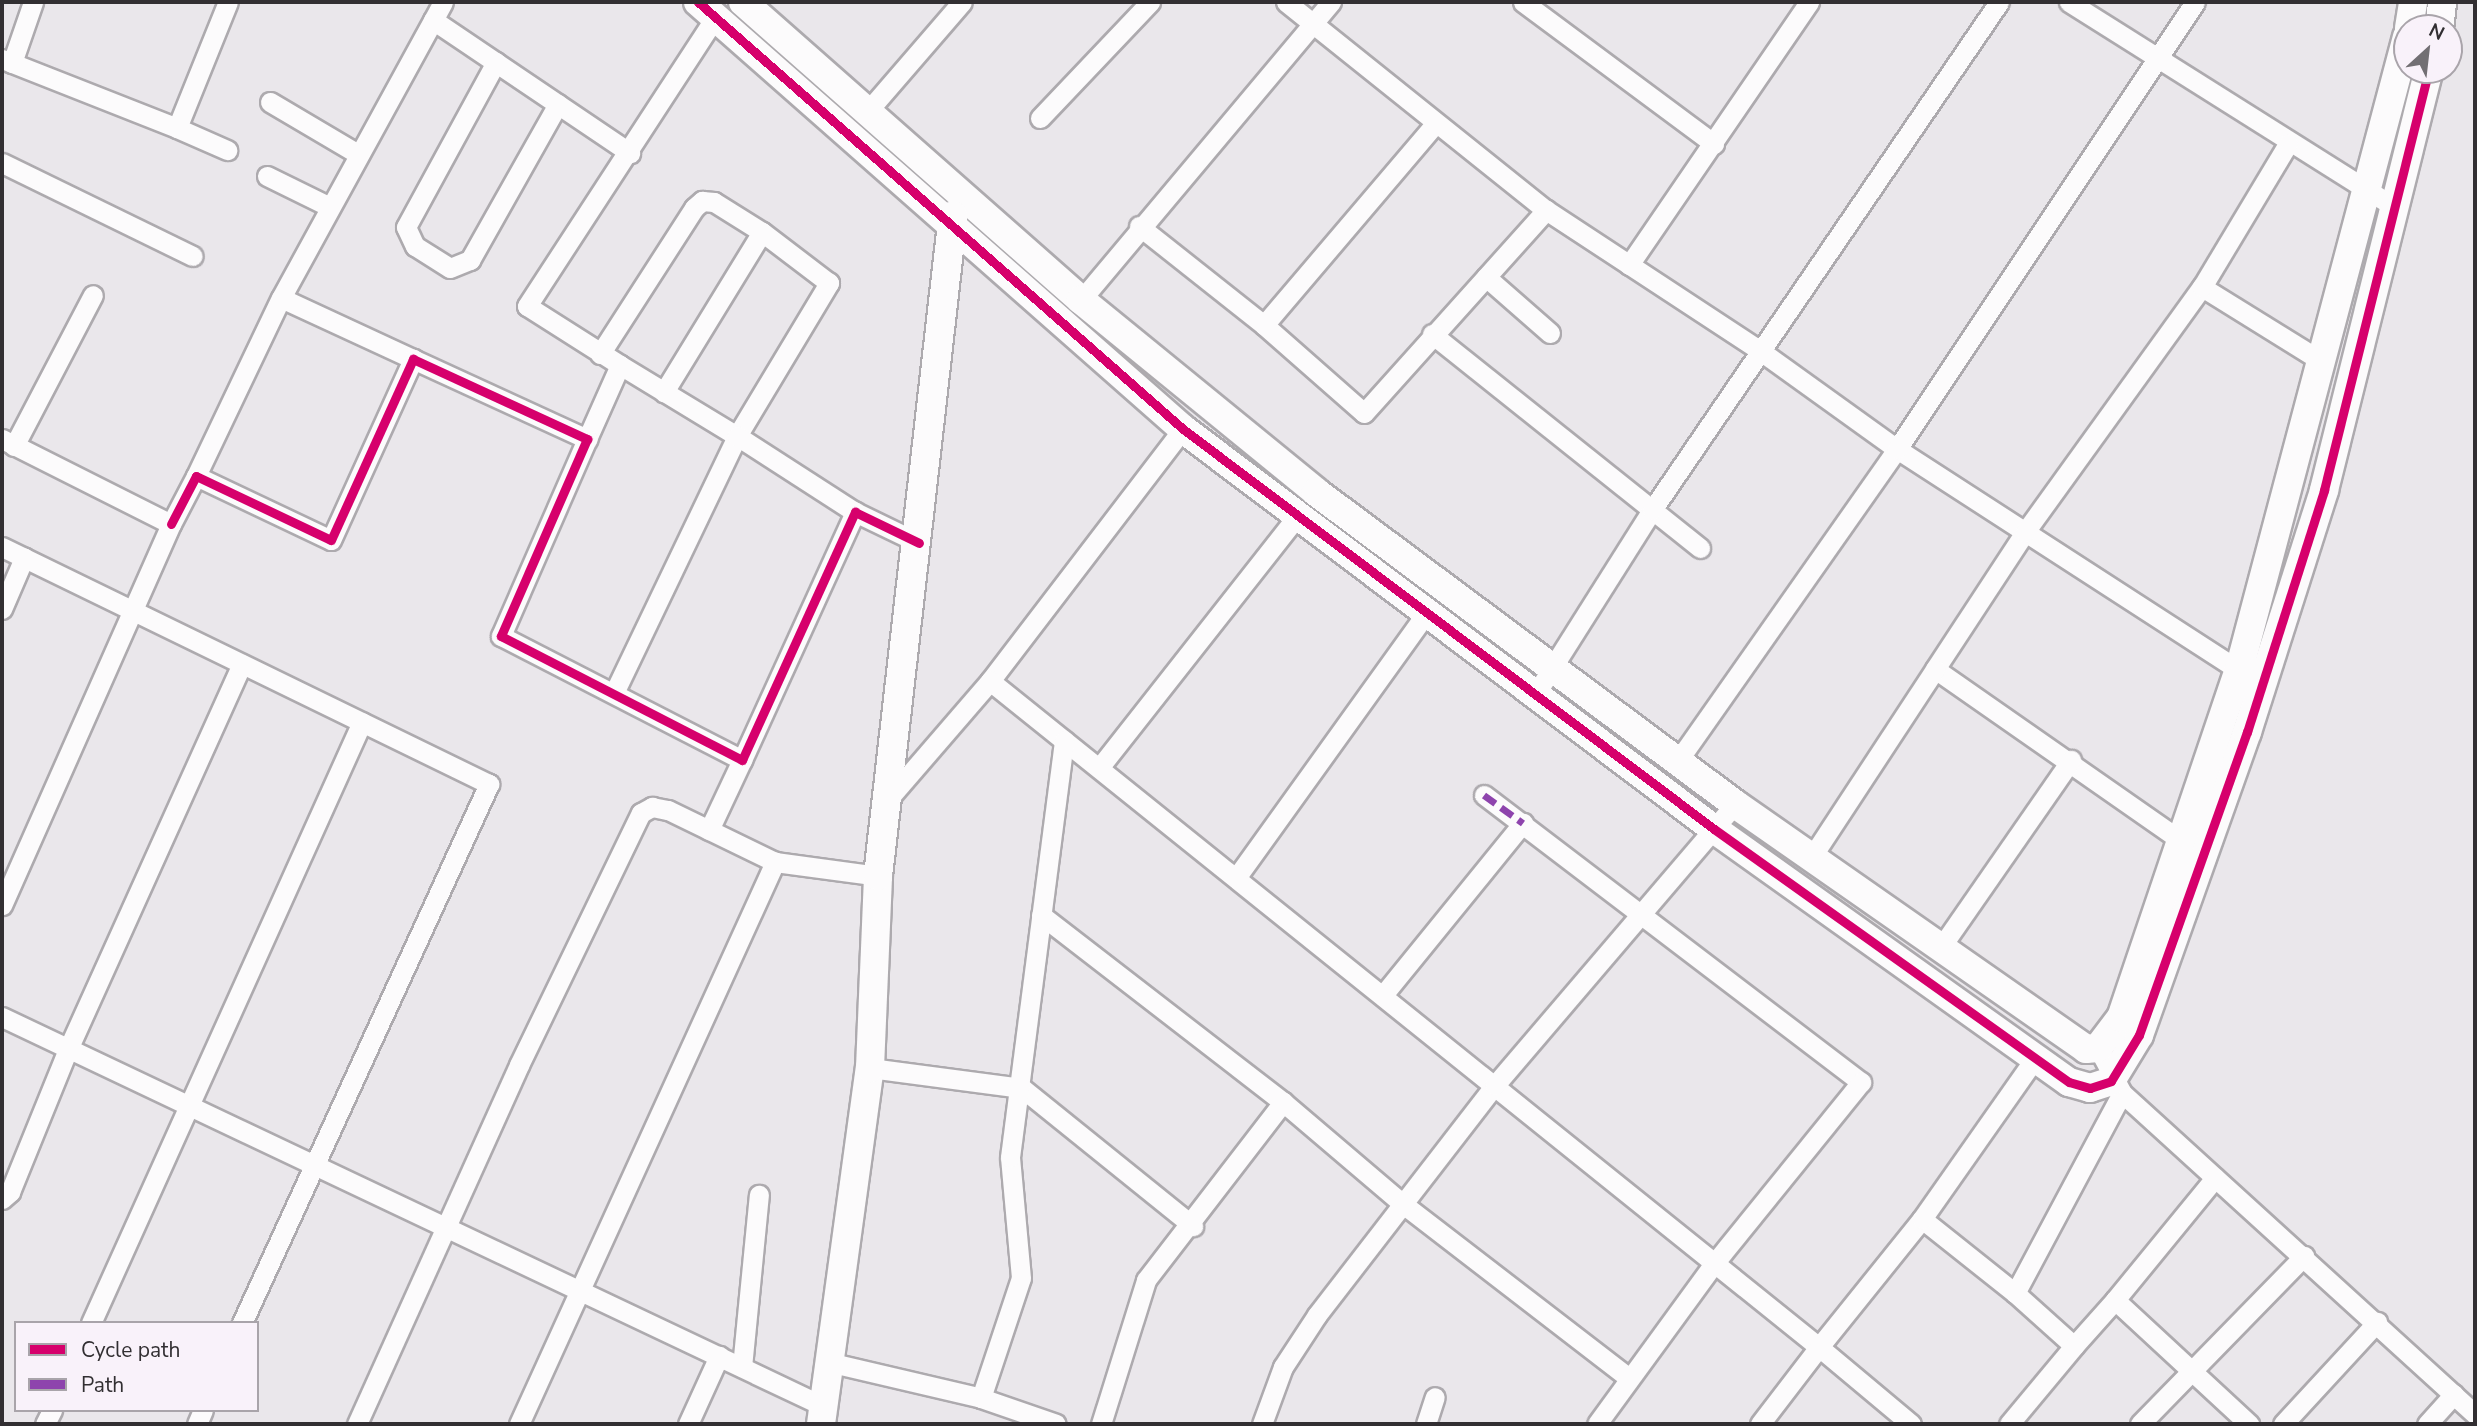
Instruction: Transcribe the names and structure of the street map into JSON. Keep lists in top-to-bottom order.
{
  "legend": ["Cycle path", "Path"],
  "north": "top right"
}
